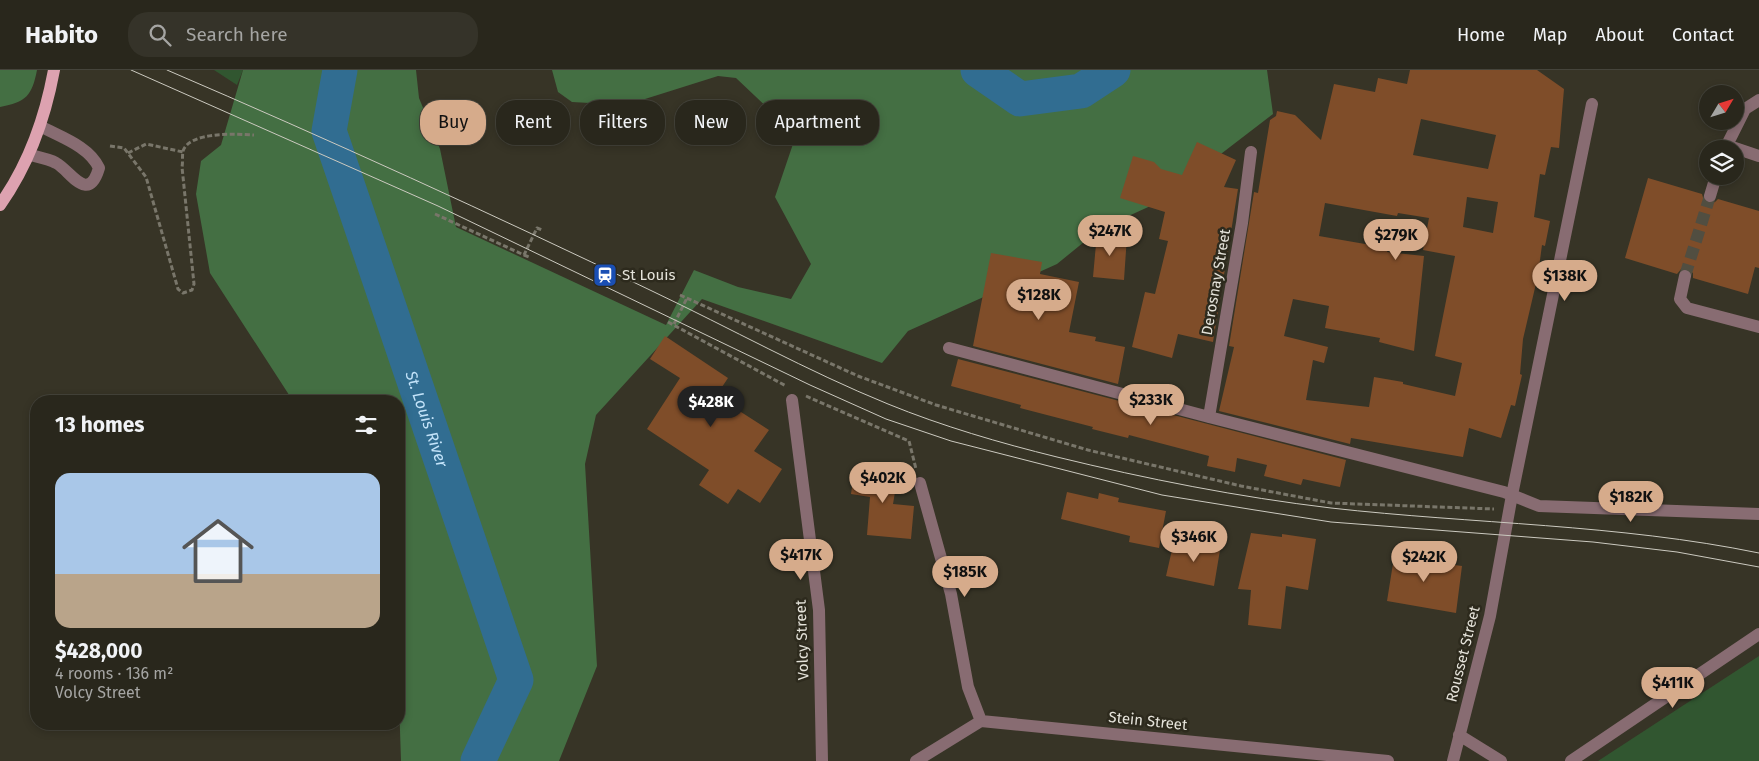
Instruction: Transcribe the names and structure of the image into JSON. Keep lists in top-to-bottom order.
{
  "streets": {
    "street": [
      "Derosnay Street",
      "Volcy Street",
      "Rousset Street",
      "Stein Street"
    ]
  },
  "water": ["St. Louis River"],
  "places": {
    "station": ["St Louis"]
  },
  "north": "top right",
  "page": {
    "header": "Habito",
    "search": "Search here",
    "nav": [
      "Home",
      "Map",
      "About",
      "Contact"
    ],
    "chip": [
      "Buy",
      "Rent",
      "Filters",
      "New",
      "Apartment"
    ],
    "price": [
      "$247K",
      "$279K",
      "$138K",
      "$128K",
      "$233K",
      "$428K",
      "$402K",
      "$182K",
      "$346K",
      "$417K",
      "$242K",
      "$185K",
      "$411K"
    ],
    "heading": "13 homes",
    "list": [
      {
        "name": "$428,000",
        "note": "4 rooms · 136 m² · Volcy Street"
      }
    ]
  }
}
